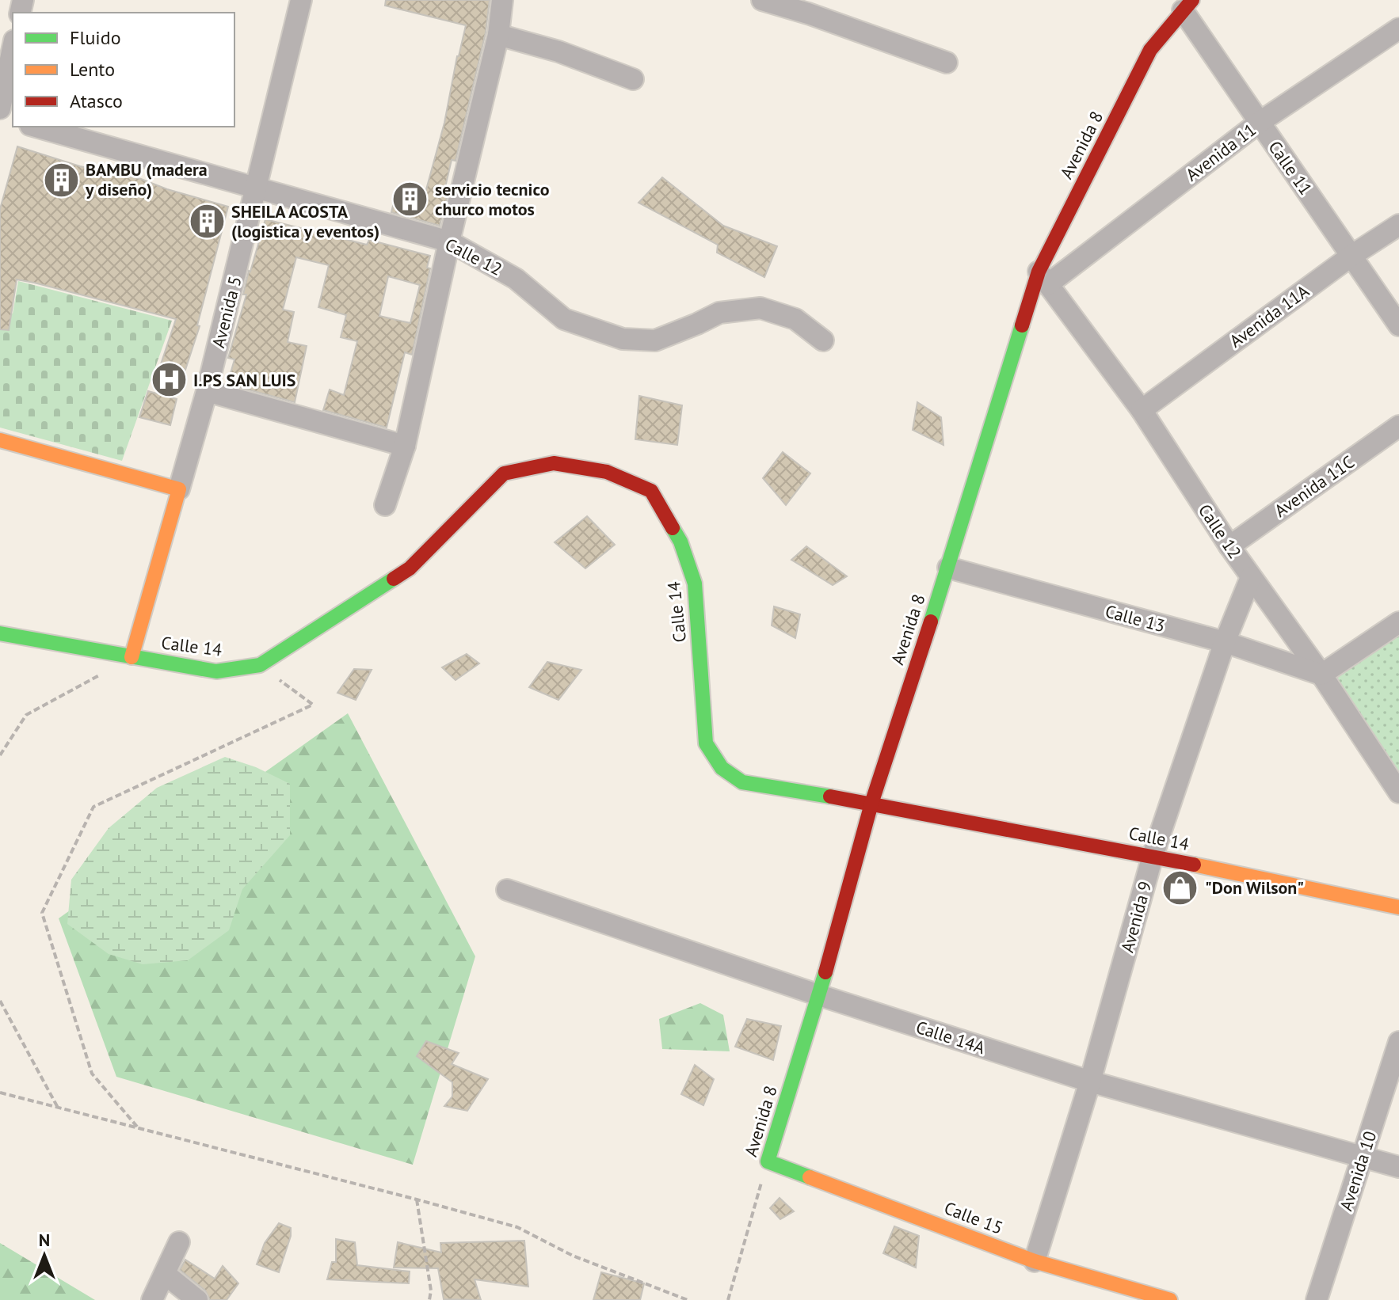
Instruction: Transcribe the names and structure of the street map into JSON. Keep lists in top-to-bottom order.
{
  "streets": {
    "street": [
      "Avenida 8",
      "Avenida 11",
      "Calle 11",
      "Calle 12",
      "Avenida 5",
      "Avenida 11A",
      "Avenida 11C",
      "Calle 14",
      "Calle 13",
      "Avenida 9",
      "Calle 14A",
      "Avenida 10",
      "Calle 15"
    ]
  },
  "crossings": [
    ["Avenida 8", "Avenida 11"],
    ["Avenida 8", "Calle 11"],
    ["Avenida 8", "Calle 12"],
    ["Avenida 8", "Calle 14"],
    ["Avenida 8", "Calle 13"],
    ["Avenida 8", "Calle 14A"],
    ["Avenida 8", "Calle 15"],
    ["Avenida 11", "Calle 11"],
    ["Avenida 11", "Calle 12"],
    ["Calle 11", "Avenida 11A"],
    ["Calle 12", "Avenida 5"],
    ["Calle 12", "Avenida 11A"],
    ["Calle 12", "Avenida 11C"],
    ["Calle 12", "Calle 13"],
    ["Calle 12", "Avenida 9"],
    ["Avenida 5", "Calle 14"],
    ["Calle 14", "Avenida 9"],
    ["Calle 13", "Avenida 9"],
    ["Avenida 9", "Calle 14A"],
    ["Avenida 9", "Calle 15"],
    ["Calle 14A", "Avenida 10"]
  ],
  "places": {
    "building": ["BAMBU (madera y diseño)", "servicio tecnico churco motos", "SHEILA ACOSTA (logistica y eventos)"],
    "hospital": ["I.PS SAN LUIS"],
    "shop": ["\"Don Wilson\""]
  },
  "legend": ["Fluido", "Lento", "Atasco"],
  "north": "top"
}
